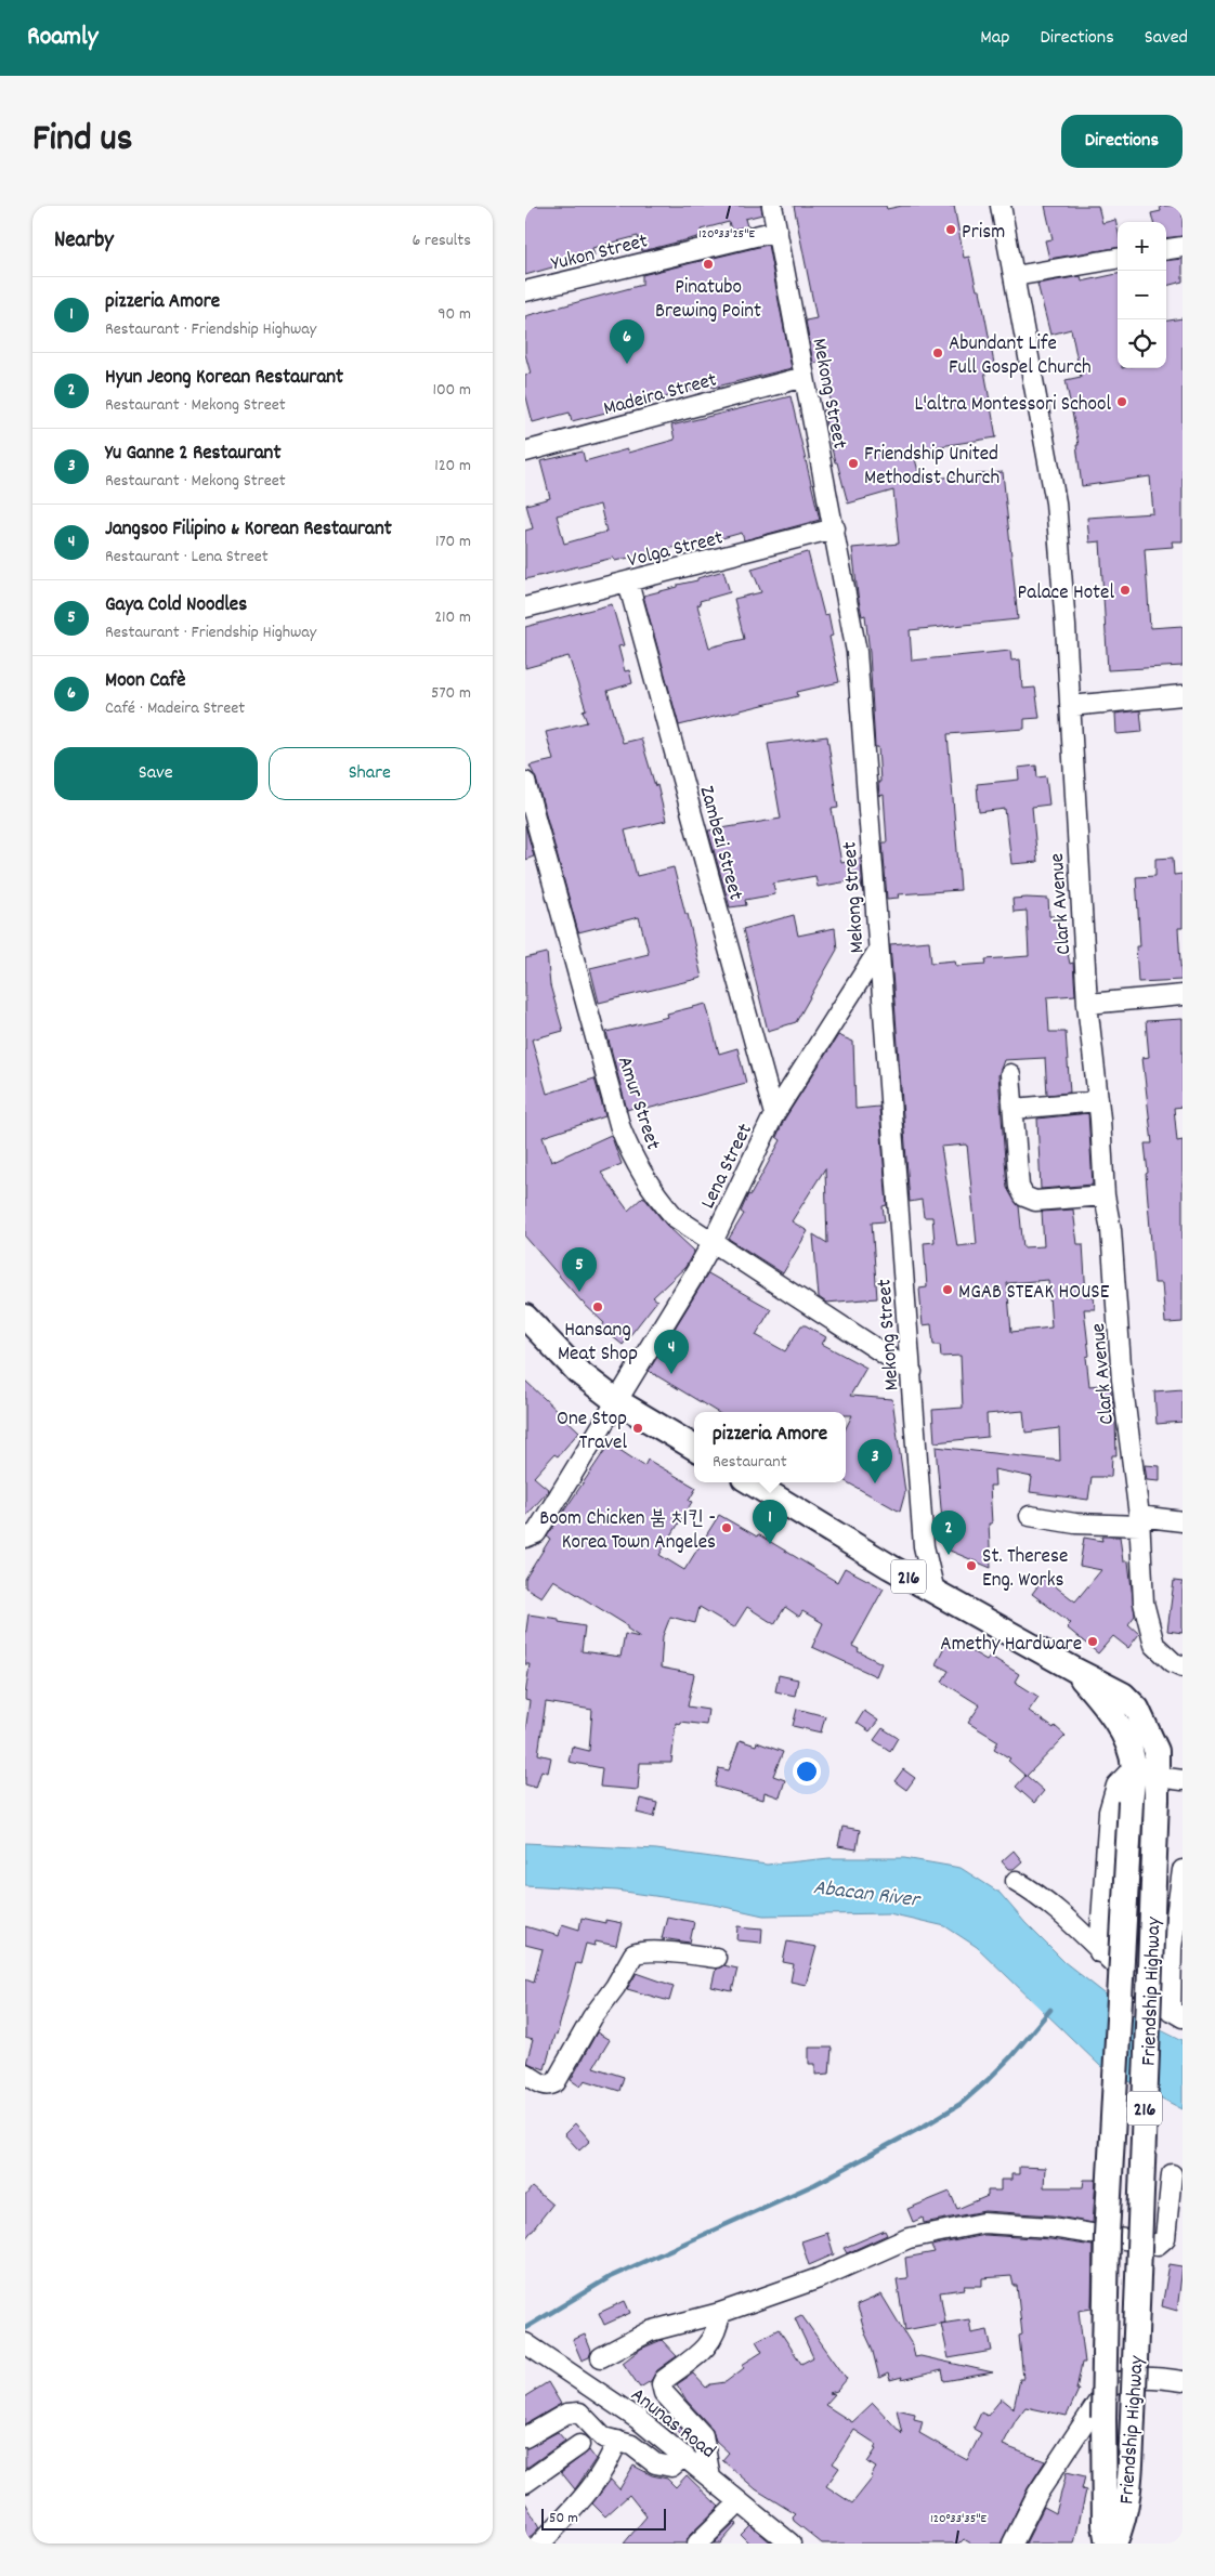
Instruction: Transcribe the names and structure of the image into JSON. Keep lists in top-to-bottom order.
{
  "streets": {
    "main road": ["216", "Friendship Highway"],
    "street": [
      "Yukon Street",
      "Madeira Street",
      "Mekong Street",
      "Volga Street",
      "Zambezi Street",
      "Clark Avenue",
      "Amur Street",
      "Lena Street",
      "Anunas Road"
    ]
  },
  "crossings": [
    ["Yukon Street", "Mekong Street"],
    ["Madeira Street", "Mekong Street"],
    ["Mekong Street", "Volga Street"],
    ["Mekong Street", "Amur Street"],
    ["Mekong Street", "Lena Street"],
    ["Mekong Street", "Friendship Highway"],
    ["Volga Street", "Zambezi Street"],
    ["Zambezi Street", "Lena Street"],
    ["Amur Street", "Lena Street"]
  ],
  "water": ["Abacan River"],
  "places": [
    "Prism",
    "Pinatubo Brewing Point",
    "Abundant Life Full Gospel Church",
    "L'altra Montessori School",
    "Friendship United Methodist Church",
    "Palace Hotel",
    "MGAB STEAK HOUSE",
    "Hansang Meat Shop",
    "One Stop Travel",
    "Boom Chicken 붐 치킨 - Korea Town Angeles",
    "St. Therese Eng. Works",
    "Amethy Hardware"
  ],
  "scale_bar": "50 m",
  "page": {
    "header": "Roamly",
    "nav": ["Map", "Directions", "Saved"],
    "title": "Find us",
    "buttons": [
      "Directions",
      ["Save", "Share"]
    ],
    "heading": ["Nearby", "6 results"],
    "map_buttons": ["+", "−"],
    "list": [
      {
        "mark": "1",
        "name": "pizzeria Amore",
        "note": "Restaurant · Friendship Highway",
        "value": "90 m"
      },
      {
        "mark": "2",
        "name": "Hyun Jeong Korean Restaurant",
        "note": "Restaurant · Mekong Street",
        "value": "100 m"
      },
      {
        "mark": "3",
        "name": "Yu Ganne 2 Restaurant",
        "note": "Restaurant · Mekong Street",
        "value": "120 m"
      },
      {
        "mark": "4",
        "name": "Jangsoo Filipino & Korean Restaurant",
        "note": "Restaurant · Lena Street",
        "value": "170 m"
      },
      {
        "mark": "5",
        "name": "Gaya Cold Noodles",
        "note": "Restaurant · Friendship Highway",
        "value": "210 m"
      },
      {
        "mark": "6",
        "name": "Moon Cafè",
        "note": "Café · Madeira Street",
        "value": "570 m"
      }
    ],
    "pins": [
      "6",
      "5",
      "4",
      "3",
      "1",
      "2"
    ],
    "popup": ["pizzeria Amore", "Restaurant"],
    "scale": "50 m"
  },
  "coordinates": ["120°33'25\"E", "120°33'35\"E"]
}
